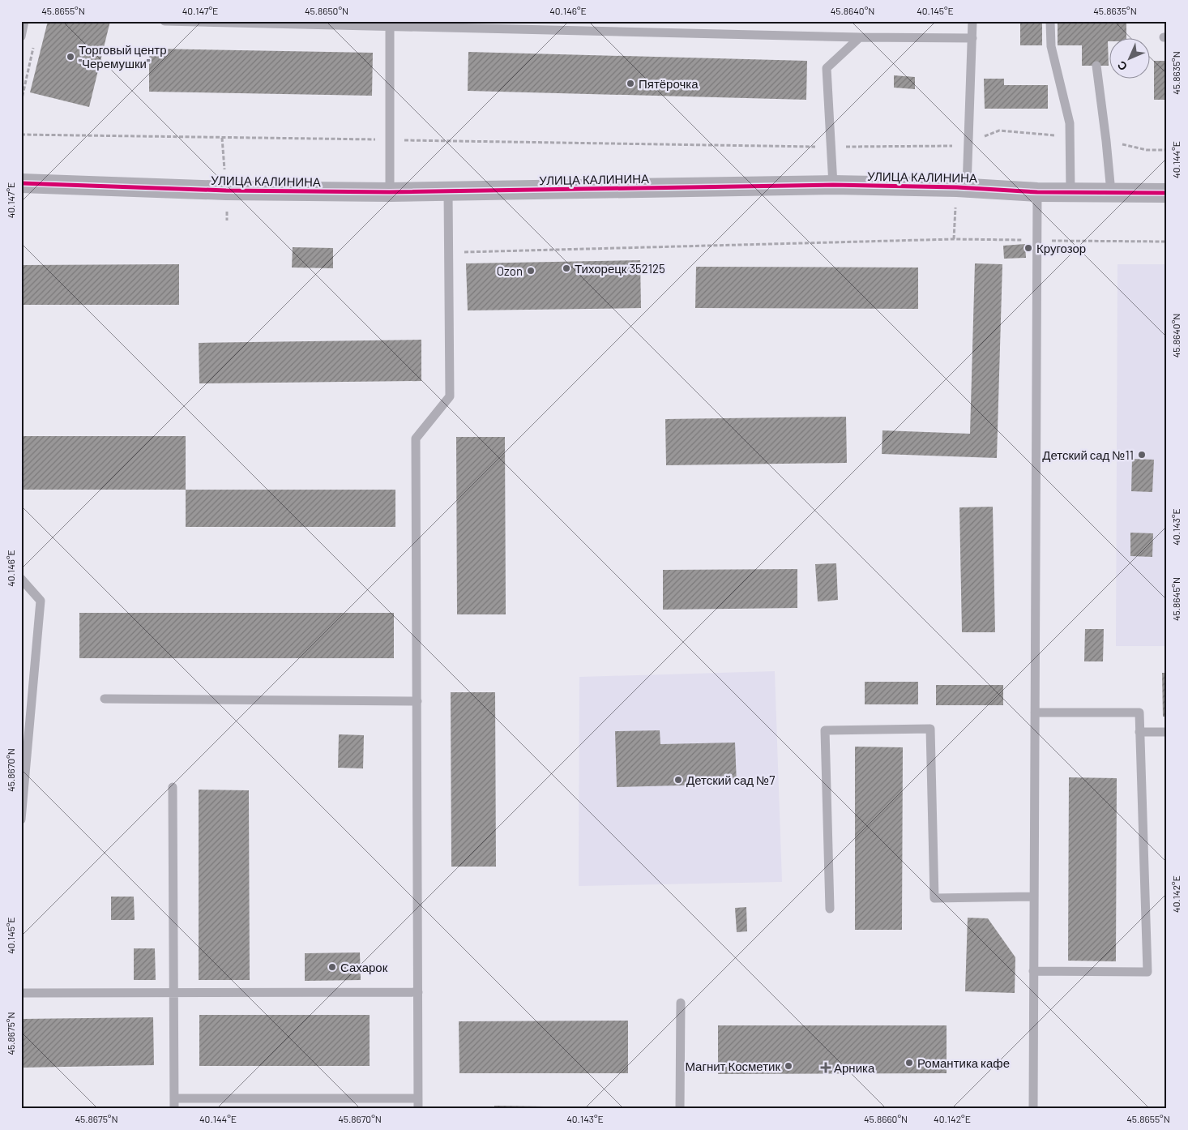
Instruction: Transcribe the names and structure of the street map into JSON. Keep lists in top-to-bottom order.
{
  "streets": {
    "street": ["УЛИЦА КАЛИНИНА"]
  },
  "places": {
    "other": [
      "Торговый центр \"Черемушки\"",
      "Пятёрочка",
      "Кругозор",
      "Тихорецк 352125",
      "Ozon",
      "Детский сад №11",
      "Детский сад №7",
      "Сахарок",
      "Романтика кафе",
      "Магнит Косметик"
    ],
    "health": ["Арника"]
  },
  "north": "bottom left",
  "coordinates": [
    "45.8655°N",
    "40.147°E",
    "45.8650°N",
    "40.146°E",
    "45.8640°N",
    "40.145°E",
    "45.8635°N",
    "40.144°E",
    "40.143°E",
    "45.8645°N",
    "45.8670°N",
    "40.142°E",
    "45.8675°N",
    "45.8660°N"
  ]
}
